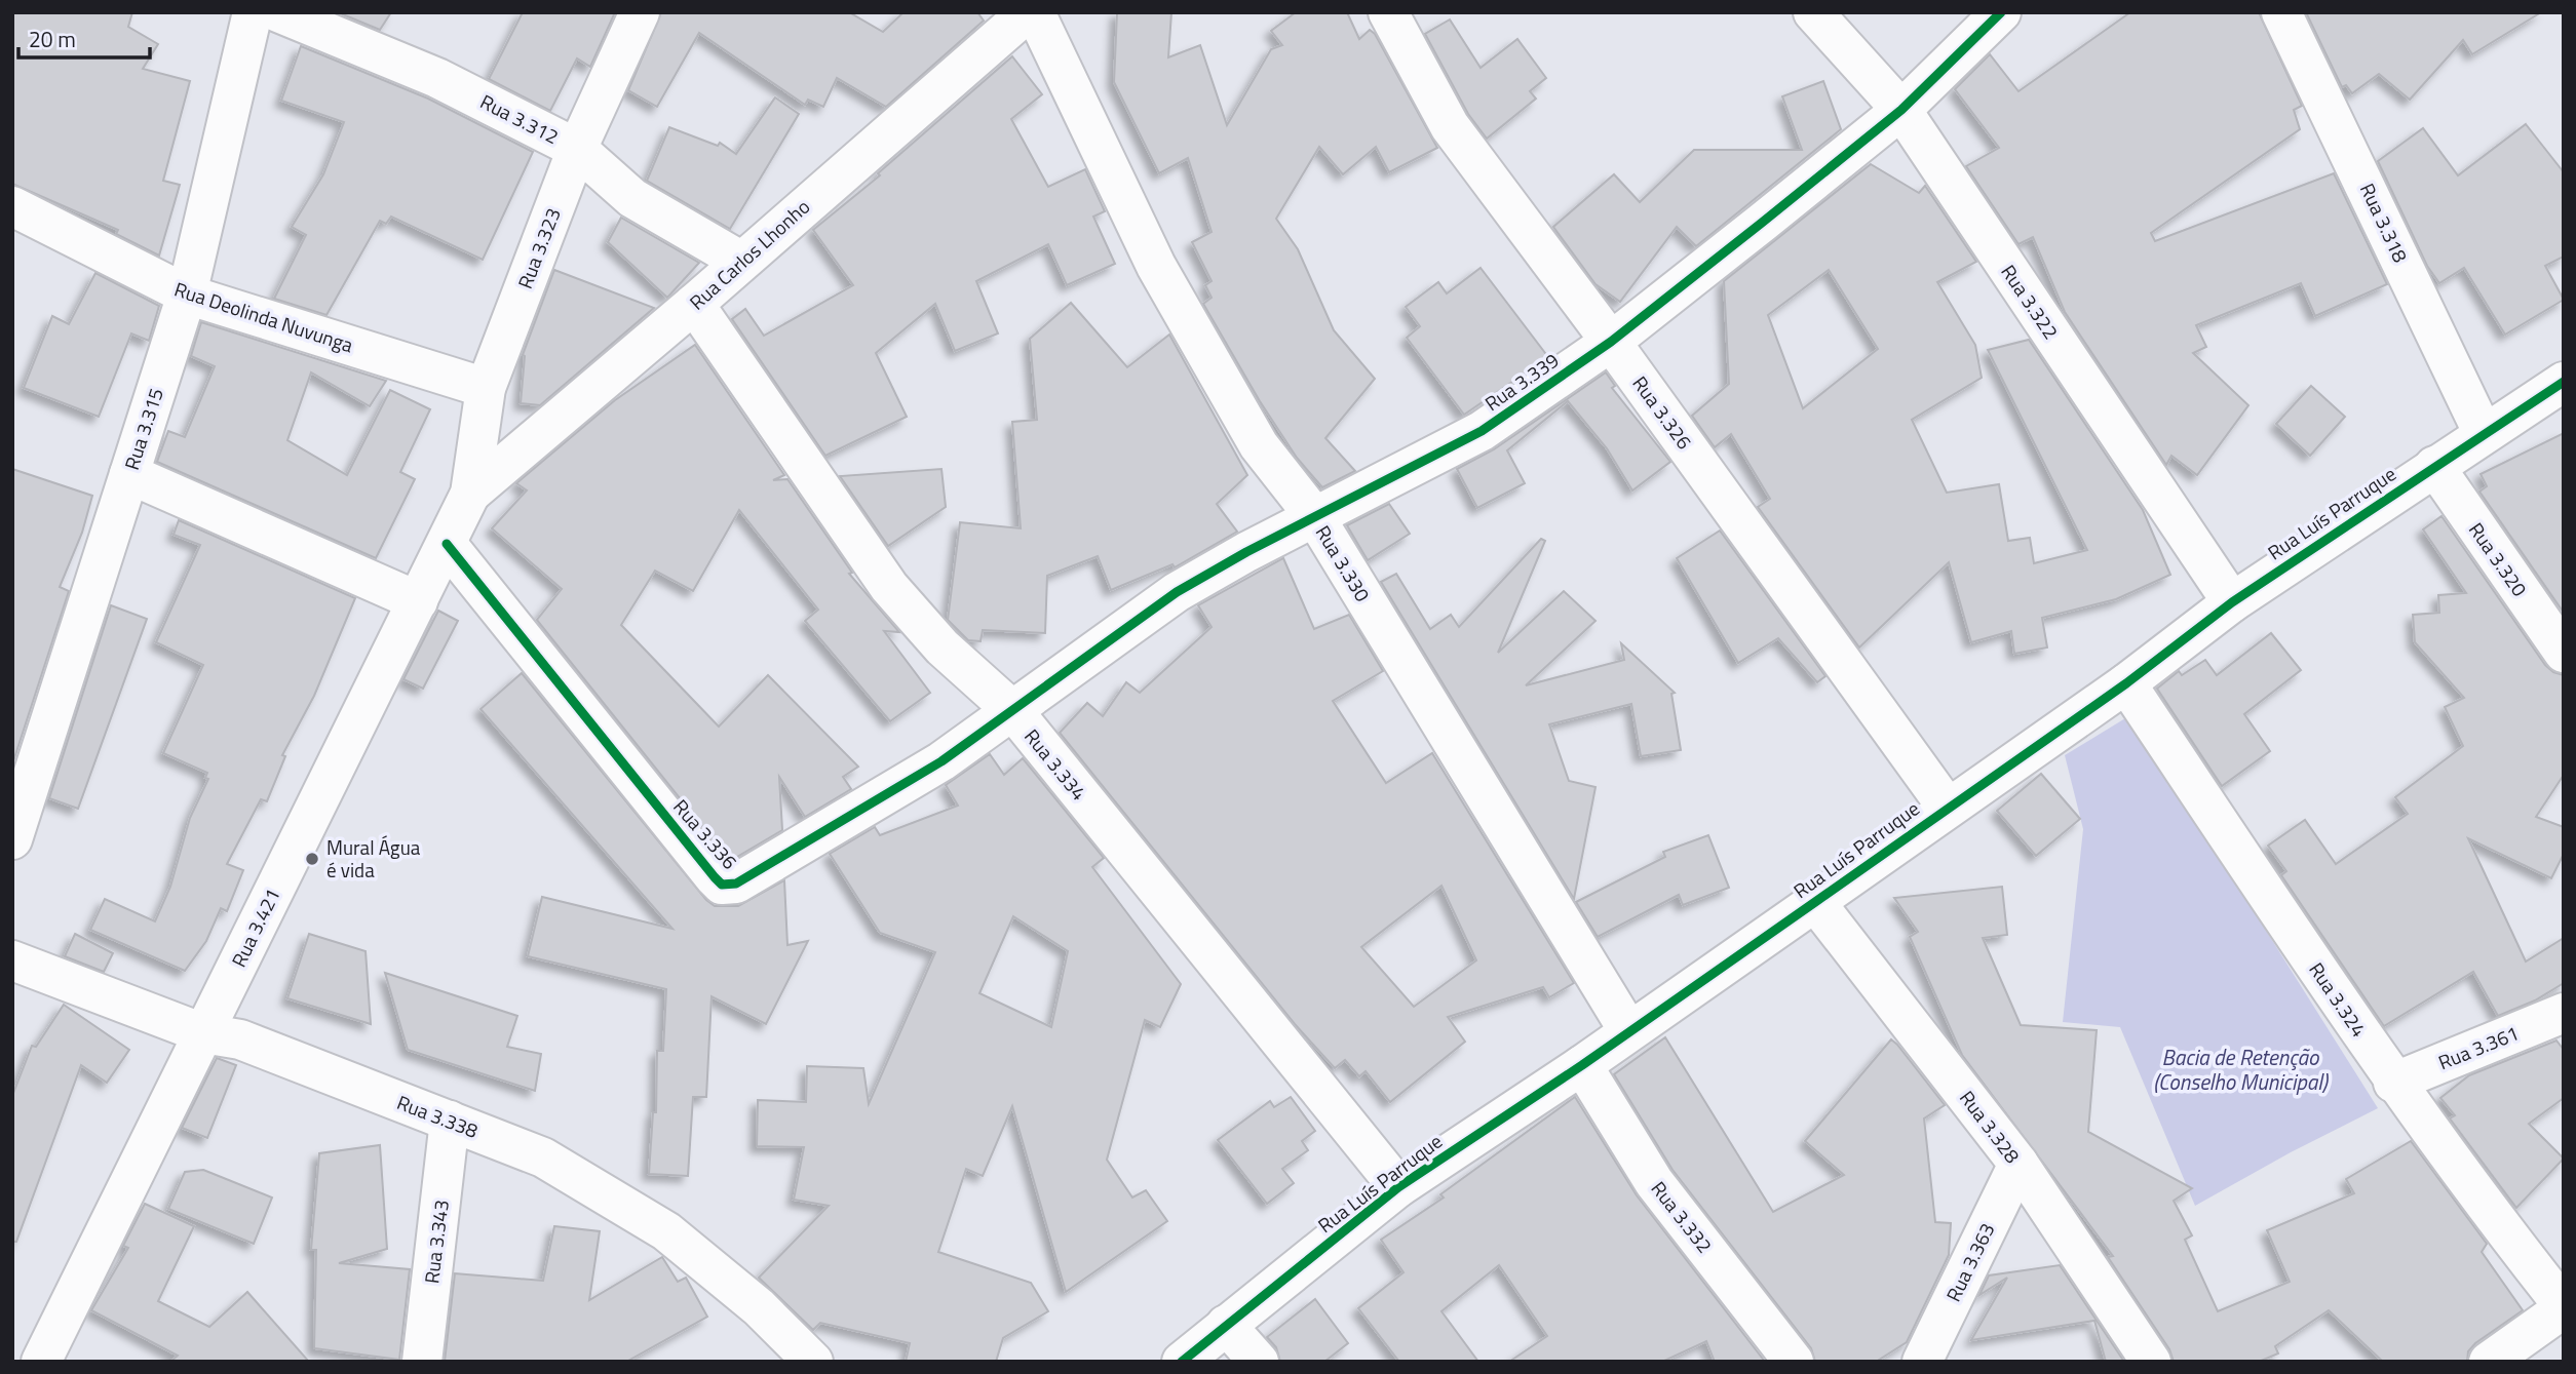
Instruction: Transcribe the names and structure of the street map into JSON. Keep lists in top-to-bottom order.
{
  "streets": {
    "street": [
      "Rua 3.312",
      "Rua 3.318",
      "Rua 3.323",
      "Rua Carlos Lhonho",
      "Rua 3.322",
      "Rua Deolinda Nuvunga",
      "Rua 3.339",
      "Rua 3.326",
      "Rua 3.315",
      "Rua Luís Parruque",
      "Rua 3.320",
      "Rua 3.330",
      "Rua 3.334",
      "Rua 3.336",
      "Rua 3.421",
      "Rua 3.324",
      "Rua 3.361",
      "Rua 3.338",
      "Rua 3.328",
      "Rua 3.332",
      "Rua 3.343",
      "Rua 3.363"
    ]
  },
  "crossings": [
    ["Rua 3.312", "Rua 3.323"],
    ["Rua 3.312", "Rua Carlos Lhonho"],
    ["Rua 3.318", "Rua Luís Parruque"],
    ["Rua 3.323", "Rua Carlos Lhonho"],
    ["Rua 3.323", "Rua Deolinda Nuvunga"],
    ["Rua 3.323", "Rua 3.421"],
    ["Rua Carlos Lhonho", "Rua 3.334"],
    ["Rua Carlos Lhonho", "Rua 3.421"],
    ["Rua 3.322", "Rua 3.339"],
    ["Rua 3.322", "Rua Luís Parruque"],
    ["Rua Deolinda Nuvunga", "Rua 3.315"],
    ["Rua 3.339", "Rua 3.326"],
    ["Rua 3.339", "Rua 3.330"],
    ["Rua 3.339", "Rua 3.334"],
    ["Rua 3.339", "Rua 3.336"],
    ["Rua 3.326", "Rua Luís Parruque"],
    ["Rua Luís Parruque", "Rua 3.320"],
    ["Rua Luís Parruque", "Rua 3.330"],
    ["Rua Luís Parruque", "Rua 3.334"],
    ["Rua Luís Parruque", "Rua 3.324"],
    ["Rua Luís Parruque", "Rua 3.328"],
    ["Rua Luís Parruque", "Rua 3.332"],
    ["Rua 3.334", "Rua 3.336"],
    ["Rua 3.336", "Rua 3.421"],
    ["Rua 3.421", "Rua 3.338"],
    ["Rua 3.324", "Rua 3.361"],
    ["Rua 3.338", "Rua 3.343"],
    ["Rua 3.328", "Rua 3.363"]
  ],
  "water": ["Bacia de Retenção (Conselho Municipal)"],
  "places": ["Mural Água é vida"],
  "scale_bar": "20 m"
}
